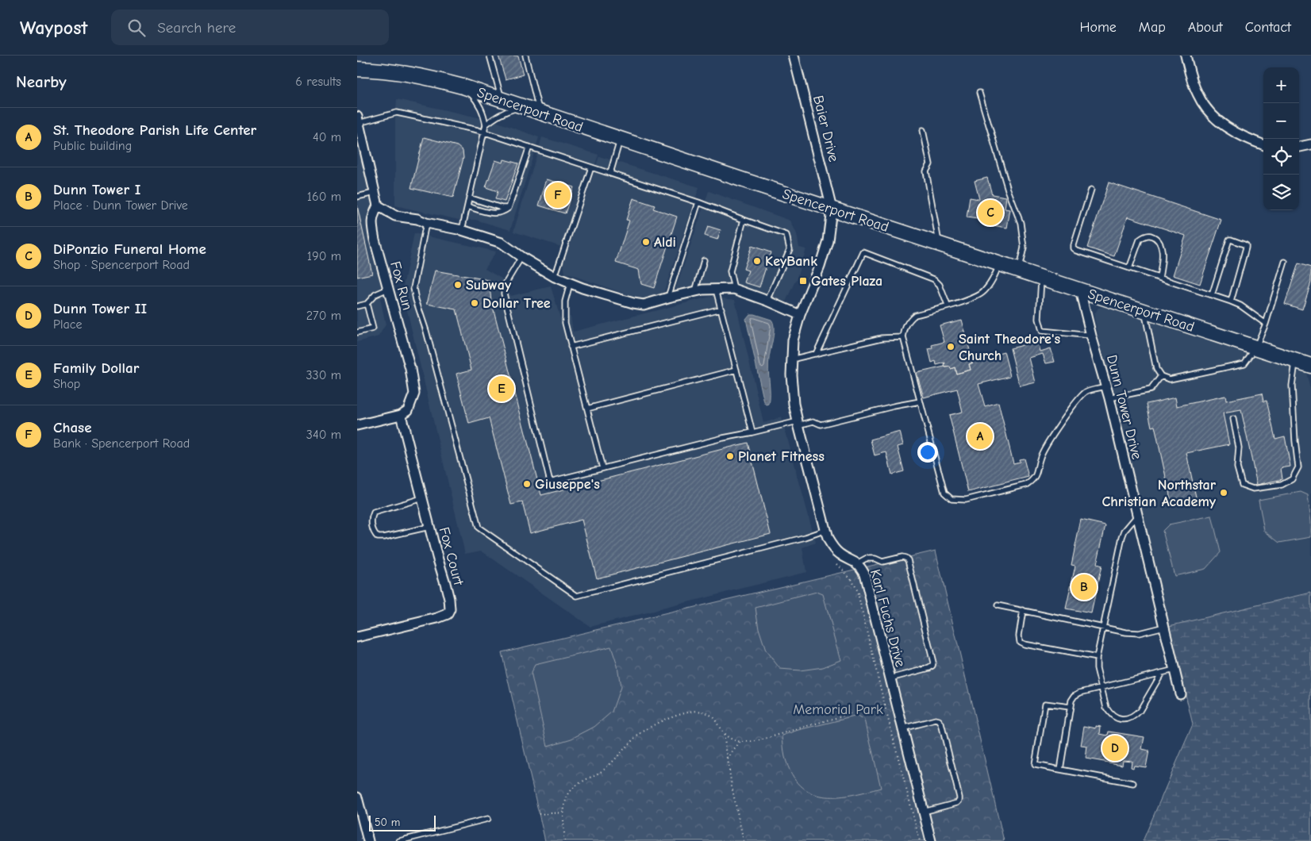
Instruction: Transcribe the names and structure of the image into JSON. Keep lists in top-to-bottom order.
{
  "streets": {
    "main road": ["Spencerport Road"],
    "street": [
      "Baier Drive",
      "Fox Run",
      "Dunn Tower Drive",
      "Fox Court",
      "Karl Fuchs Drive"
    ]
  },
  "crossings": [
    ["Spencerport Road", "Baier Drive"],
    ["Spencerport Road", "Dunn Tower Drive"],
    ["Spencerport Road", "Karl Fuchs Drive"],
    ["Baier Drive", "Karl Fuchs Drive"],
    ["Fox Run", "Fox Court"]
  ],
  "parks": ["Memorial Park"],
  "places": {
    "other": [
      "Aldi",
      "KeyBank",
      "Subway",
      "Dollar Tree",
      "Saint Theodore's Church",
      "Planet Fitness",
      "Giuseppe's",
      "Northstar Christian Academy"
    ],
    "transit": ["Gates Plaza"]
  },
  "scale_bar": "50 m",
  "page": {
    "header": "Waypost",
    "search": "Search here",
    "nav": [
      "Home",
      "Map",
      "About",
      "Contact"
    ],
    "heading": ["Nearby", "6 results"],
    "map_buttons": ["+", "−"],
    "list": [
      {
        "mark": "A",
        "name": "St. Theodore Parish Life Center",
        "note": "Public building",
        "value": "40 m"
      },
      {
        "mark": "B",
        "name": "Dunn Tower I",
        "note": "Place · Dunn Tower Drive",
        "value": "160 m"
      },
      {
        "mark": "C",
        "name": "DiPonzio Funeral Home",
        "note": "Shop · Spencerport Road",
        "value": "190 m"
      },
      {
        "mark": "D",
        "name": "Dunn Tower II",
        "note": "Place",
        "value": "270 m"
      },
      {
        "mark": "E",
        "name": "Family Dollar",
        "note": "Shop",
        "value": "330 m"
      },
      {
        "mark": "F",
        "name": "Chase",
        "note": "Bank · Spencerport Road",
        "value": "340 m"
      }
    ],
    "pins": [
      "F",
      "C",
      "E",
      "A",
      "B",
      "D"
    ],
    "scale": "50 m"
  }
}
